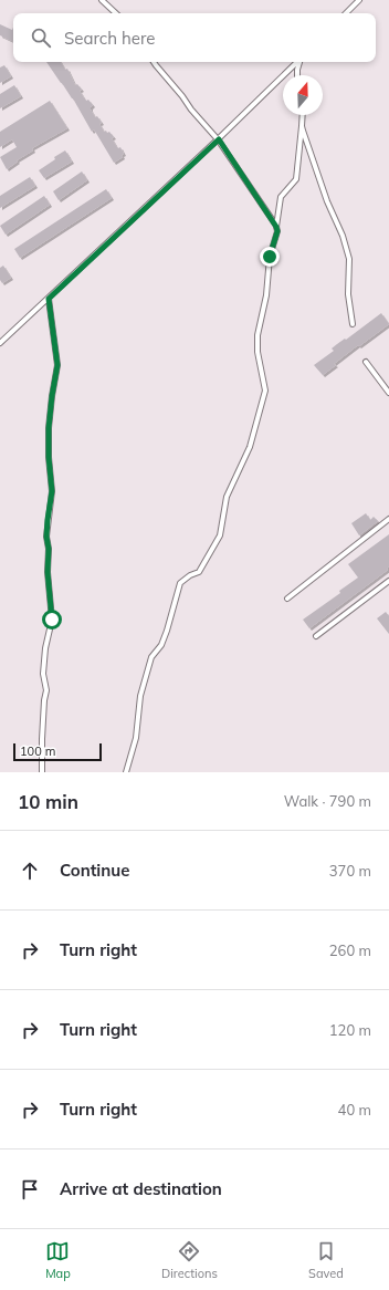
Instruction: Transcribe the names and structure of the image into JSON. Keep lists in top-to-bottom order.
{
  "scale_bar": "100 m",
  "north": "top",
  "page": {
    "search": "Search here",
    "scale": "100 m",
    "heading": ["10 min", "Walk · 790 m"],
    "list": [
      ["Continue", "370 m"],
      ["Turn right", "260 m"],
      ["Turn right", "120 m"],
      ["Turn right", "40 m"],
      "Arrive at destination"
    ],
    "nav": ["Map", "Directions", "Saved"]
  }
}
